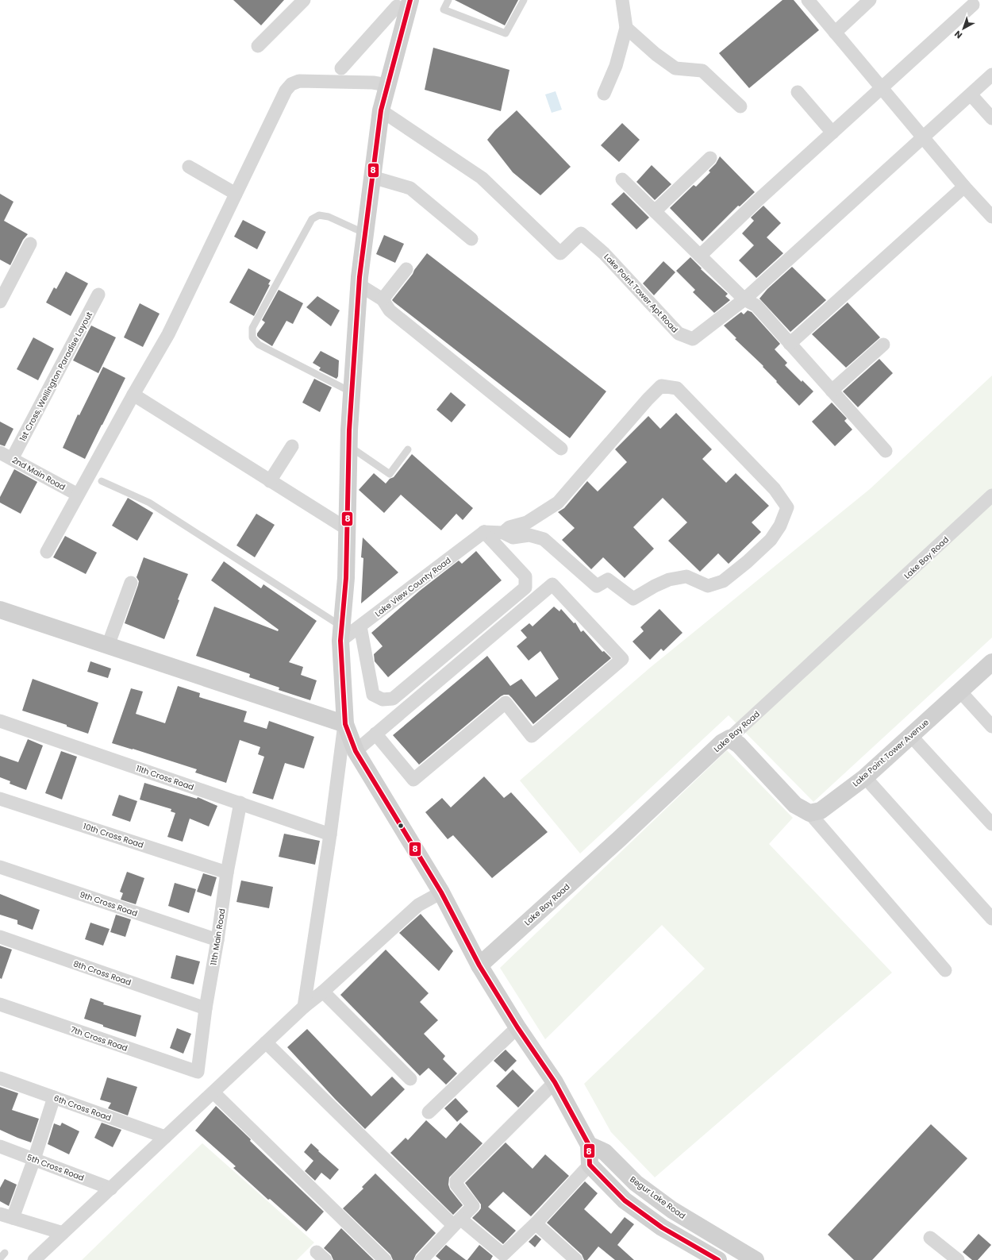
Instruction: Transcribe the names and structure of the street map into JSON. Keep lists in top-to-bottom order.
{
  "streets": {
    "main road": ["Lake Bay Road", "Lake Point Tower Avenue", "Begur Lake Road"],
    "street": [
      "Lake Point Tower Apt Road",
      "1st Cross, Wellington Paradise Layout",
      "2nd Main Road",
      "Lake View County Road",
      "11th Cross Road",
      "10th Cross Road",
      "9th Cross Road",
      "11th Main Road",
      "8th Cross Road",
      "7th Cross Road",
      "6th Cross Road",
      "5th Cross Road"
    ]
  },
  "crossings": [
    ["1st Cross, Wellington Paradise Layout", "2nd Main Road"],
    ["11th Cross Road", "11th Main Road"],
    ["10th Cross Road", "11th Main Road"],
    ["9th Cross Road", "11th Main Road"],
    ["11th Main Road", "8th Cross Road"],
    ["11th Main Road", "7th Cross Road"]
  ],
  "lines": ["transit line 8"],
  "north": "bottom left"
}
